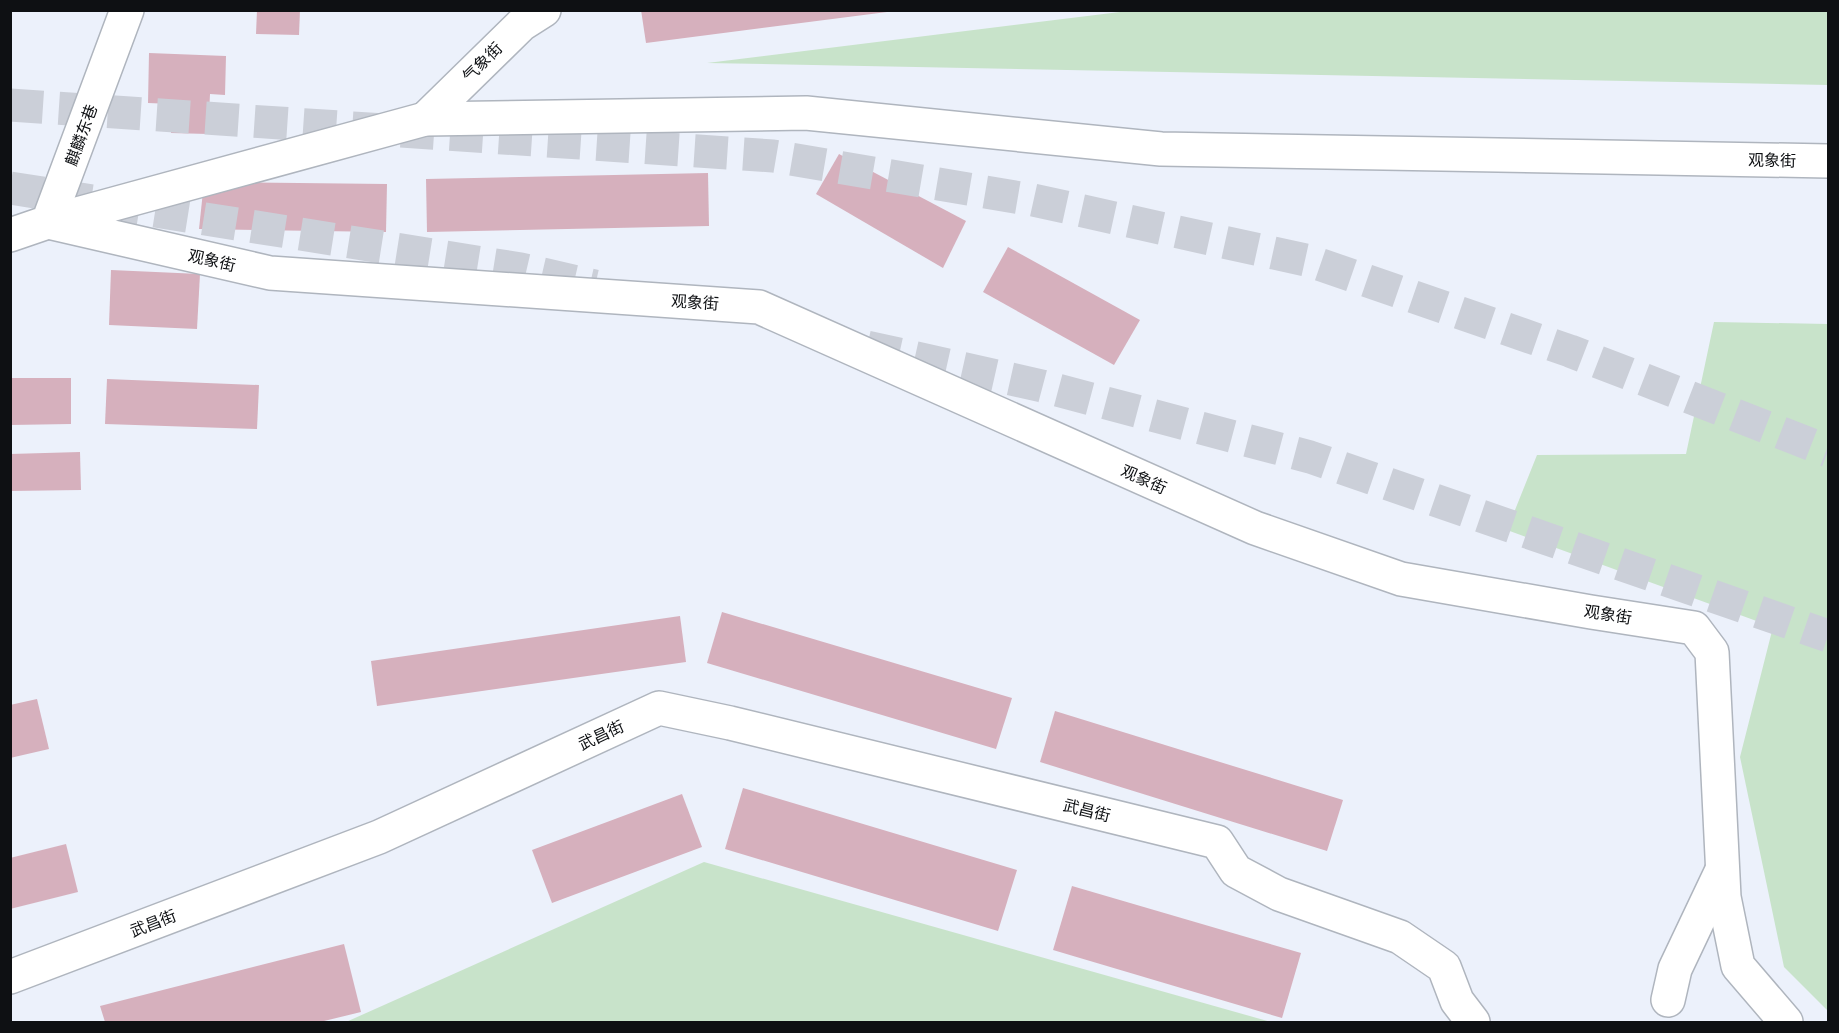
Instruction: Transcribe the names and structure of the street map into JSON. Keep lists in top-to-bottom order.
{
  "streets": {
    "street": [
      "气象街",
      "麒麟东巷",
      "观象街",
      "武昌街"
    ]
  },
  "crossings": [
    ["气象街", "观象街"],
    ["麒麟东巷", "观象街"]
  ]
}
